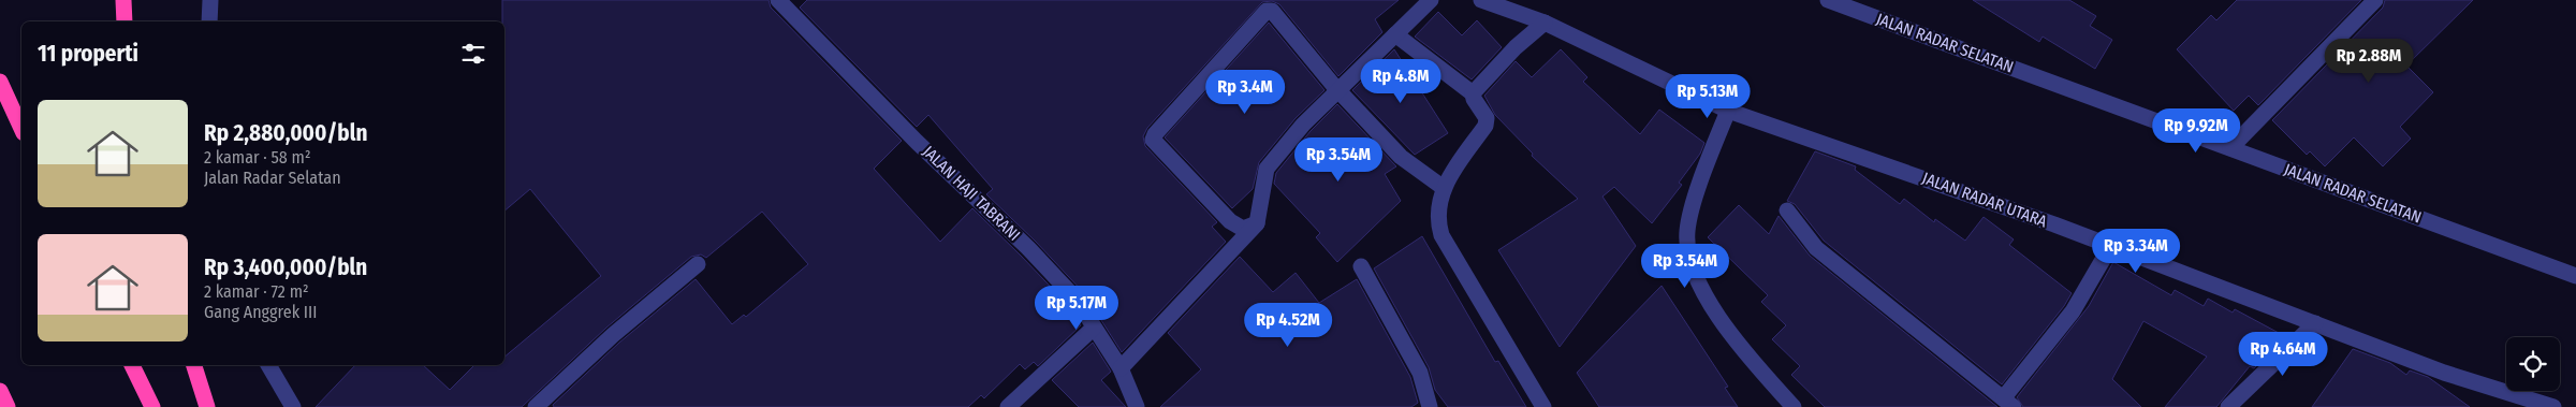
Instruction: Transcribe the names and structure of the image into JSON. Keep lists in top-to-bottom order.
{
  "streets": {
    "street": ["JALAN RADAR SELATAN", "JALAN HAJI TABRANI", "JALAN RADAR UTARA"]
  },
  "page": {
    "heading": "11 properti",
    "price": [
      "Rp 2.88M",
      "Rp 4.8M",
      "Rp 3.4M",
      "Rp 5.13M",
      "Rp 9.92M",
      "Rp 3.54M",
      "Rp 3.34M",
      "Rp 3.54M",
      "Rp 5.17M",
      "Rp 4.52M",
      "Rp 4.64M"
    ],
    "list": [
      {
        "name": "Rp 2,880,000/bln",
        "note": "2 kamar · 58 m² · Jalan Radar Selatan"
      },
      {
        "name": "Rp 3,400,000/bln",
        "note": "2 kamar · 72 m² · Gang Anggrek III"
      }
    ]
  }
}
